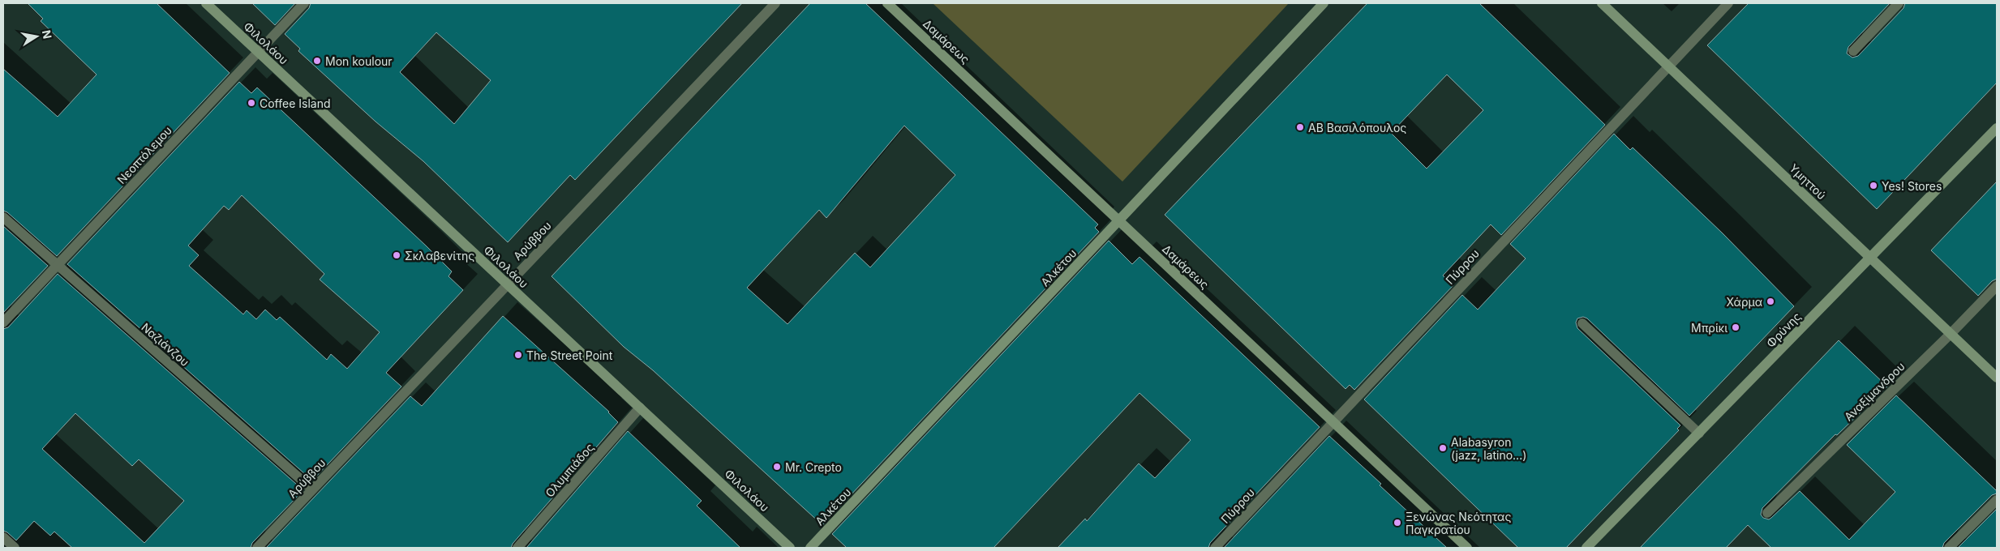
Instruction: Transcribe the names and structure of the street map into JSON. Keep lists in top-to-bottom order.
{
  "streets": {
    "street": [
      "Δαμάρεως",
      "Φιλολάου",
      "Νεοπτόλεμου",
      "Υμηττού",
      "Αρύββου",
      "Πύρρου",
      "Αλκέτου",
      "Φρύνης",
      "Ναζιάνζου",
      "Αναξίμανδρου",
      "Ολυμπιάδος"
    ]
  },
  "crossings": [
    ["Δαμάρεως", "Πύρρου"],
    ["Δαμάρεως", "Αλκέτου"],
    ["Φιλολάου", "Νεοπτόλεμου"],
    ["Φιλολάου", "Αρύββου"],
    ["Φιλολάου", "Ολυμπιάδος"],
    ["Νεοπτόλεμου", "Ναζιάνζου"],
    ["Υμηττού", "Πύρρου"],
    ["Υμηττού", "Φρύνης"],
    ["Υμηττού", "Αναξίμανδρου"],
    ["Αρύββου", "Ναζιάνζου"]
  ],
  "places": [
    "Mon koulour",
    "Coffee Island",
    "ΑΒ Βασιλόπουλος",
    "Yes! Stores",
    "Σκλαβενίτης",
    "Χάρμα",
    "Μπρίκι",
    "The Street Point",
    "Alabasyron (jazz, latino...)",
    "Mr. Crepto",
    "Ξενώνας Νεότητας Παγκρατίου"
  ],
  "north": "right"
}
